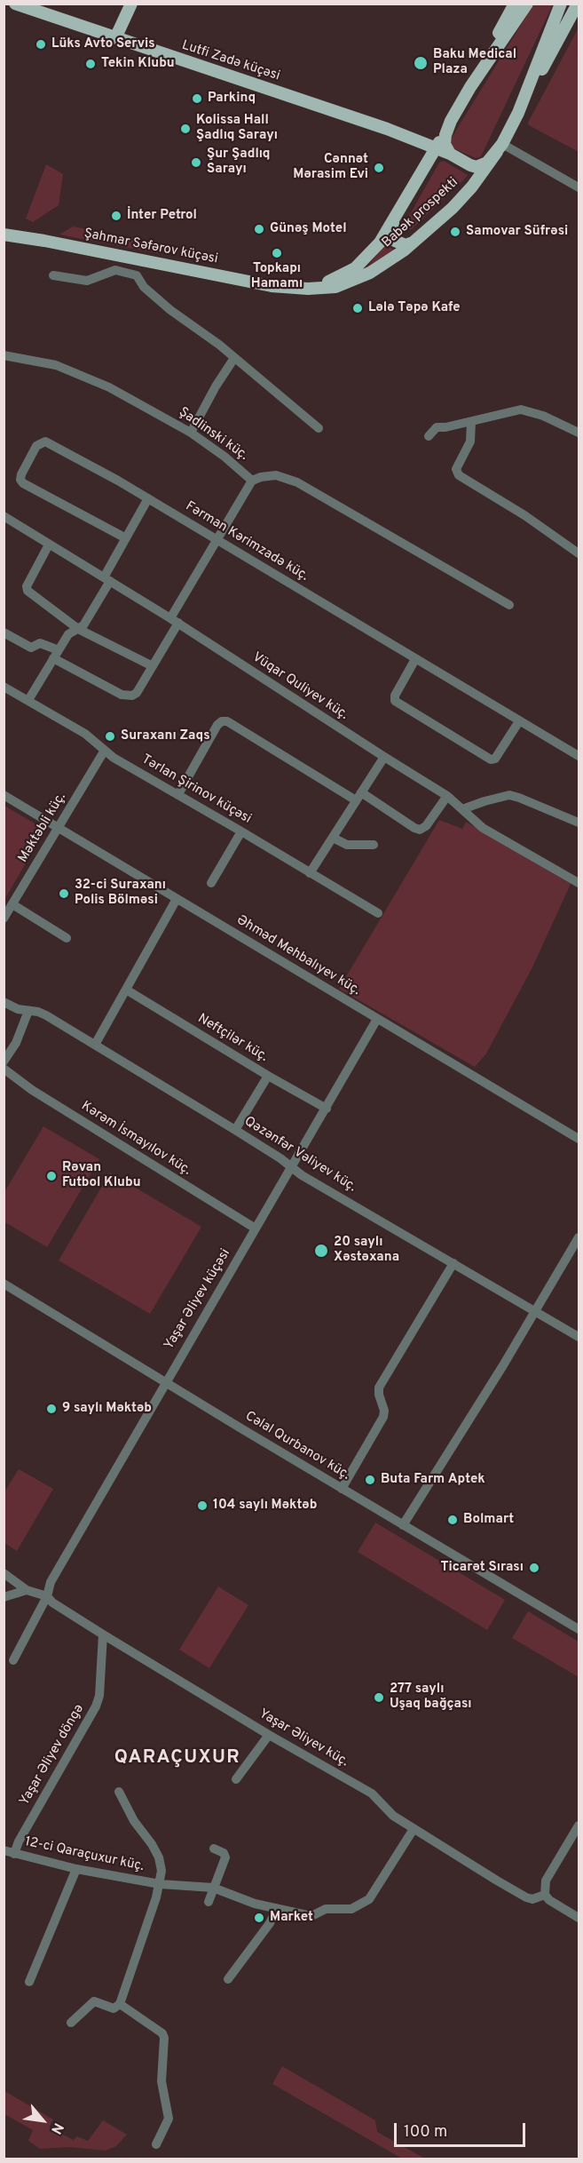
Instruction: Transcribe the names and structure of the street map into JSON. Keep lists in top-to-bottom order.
{
  "streets": {
    "main road": ["Lutfi Zadə küçəsi", "Babək prospekti", "Şahmar Səfərov küçəsi"],
    "street": [
      "Şadlinski küç.",
      "Fərman Kərimzadə küç.",
      "Vüqar Quliyev küç.",
      "Tərlan Şirinov küçəsi",
      "Məktəbli küç.",
      "Əhməd Mehbalıyev küç.",
      "Neftçilər küç.",
      "Kərəm İsmayılov küç.",
      "Qəzənfər Vəliyev küç.",
      "Yaşar Əliyev küçəsi",
      "Cəlal Qurbanov küç.",
      "Yaşar Əliyev küç.",
      "Yaşar Əliyev döngə",
      "12-ci Qaraçuxur küç."
    ]
  },
  "crossings": [
    ["Lutfi Zadə küçəsi", "Babək prospekti"],
    ["Babək prospekti", "Şahmar Səfərov küçəsi"],
    ["Tərlan Şirinov küçəsi", "Məktəbli küç."],
    ["Məktəbli küç.", "Əhməd Mehbalıyev küç."],
    ["Əhməd Mehbalıyev küç.", "Yaşar Əliyev küçəsi"],
    ["Neftçilər küç.", "Yaşar Əliyev küçəsi"],
    ["Kərəm İsmayılov küç.", "Yaşar Əliyev küçəsi"],
    ["Qəzənfər Vəliyev küç.", "Yaşar Əliyev küçəsi"],
    ["Yaşar Əliyev küçəsi", "Cəlal Qurbanov küç."],
    ["Yaşar Əliyev küçəsi", "Yaşar Əliyev küç."],
    ["Yaşar Əliyev küç.", "Yaşar Əliyev döngə"],
    ["Yaşar Əliyev küç.", "12-ci Qaraçuxur küç."],
    ["Yaşar Əliyev döngə", "12-ci Qaraçuxur küç."]
  ],
  "districts": ["QARAÇUXUR"],
  "places": [
    "Lüks Avto Servis",
    "Baku Medical Plaza",
    "Tekin Klubu",
    "Parkinq",
    "Kolissa Hall Şadlıq Sarayı",
    "Şur Şadlıq Sarayı",
    "Cənnət Mərasim Evi",
    "İnter Petrol",
    "Günəş Motel",
    "Samovar Süfrəsi",
    "Topkapı Hamamı",
    "Lələ Təpə Kafe",
    "Suraxanı Zaqs",
    "32-ci Suraxanı Polis Bölməsi",
    "Rəvan Futbol Klubu",
    "20 saylı Xəstəxana",
    "9 saylı Məktəb",
    "Buta Farm Aptek",
    "104 saylı Məktəb",
    "Bolmart",
    "Ticarət Sırası",
    "277 saylı Uşaq bağçası",
    "Market"
  ],
  "scale_bar": "100 m",
  "north": "bottom right"
}
